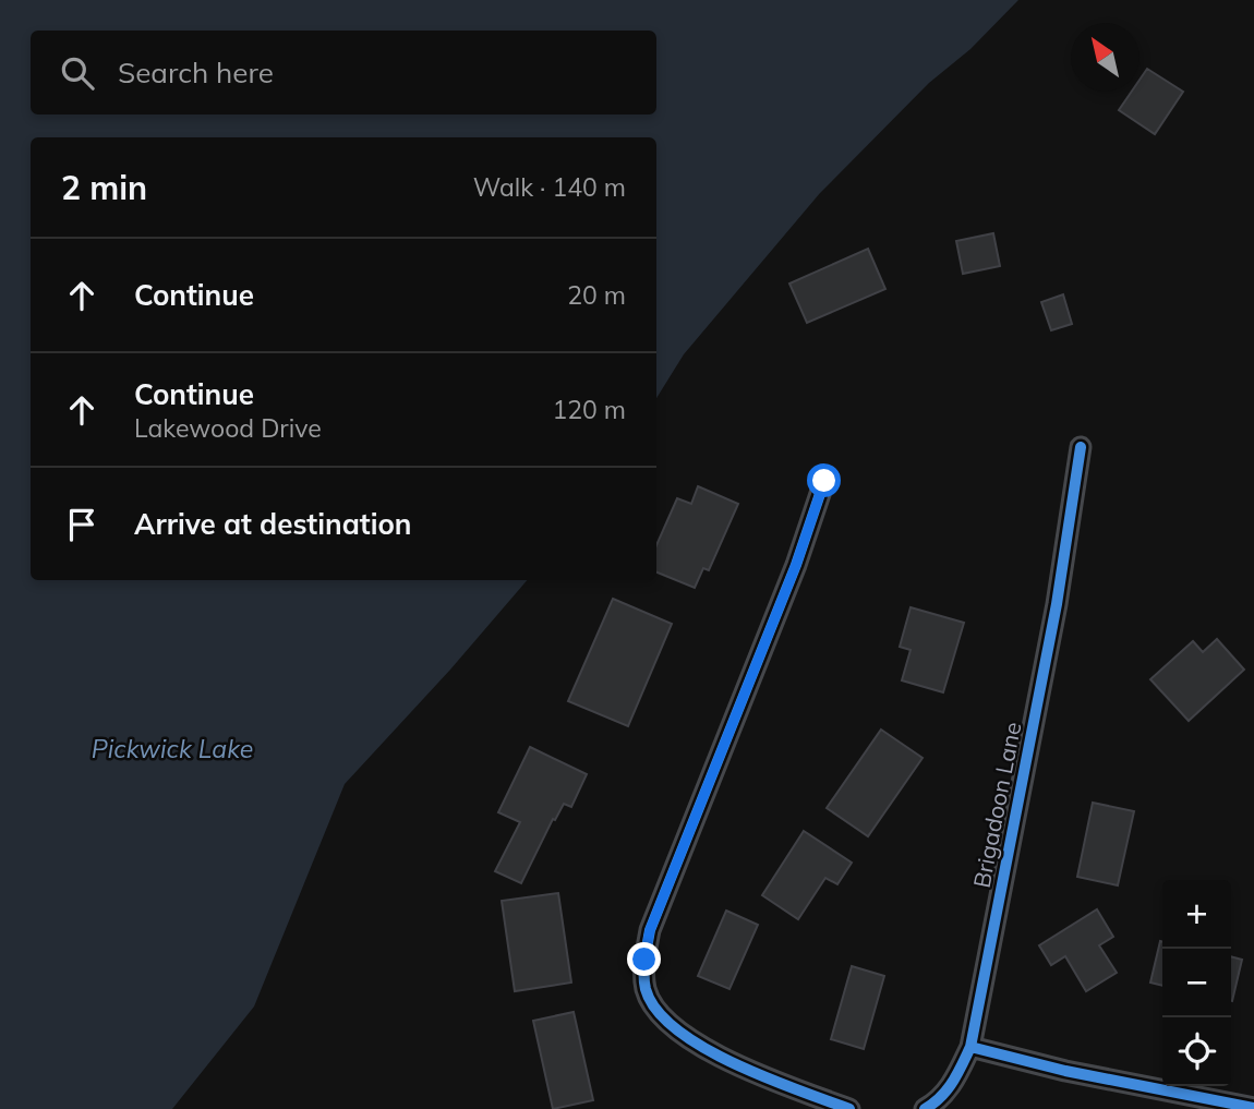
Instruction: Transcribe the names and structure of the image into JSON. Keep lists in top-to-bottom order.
{
  "streets": {
    "street": ["Brigadoon Lane"]
  },
  "water": ["Pickwick Lake"],
  "north": "top left",
  "page": {
    "search": "Search here",
    "heading": ["2 min", "Walk · 140 m"],
    "list": [
      ["Continue", "20 m"],
      ["Continue", "Lakewood Drive", "120 m"],
      "Arrive at destination"
    ],
    "map_buttons": ["+", "−"]
  }
}
